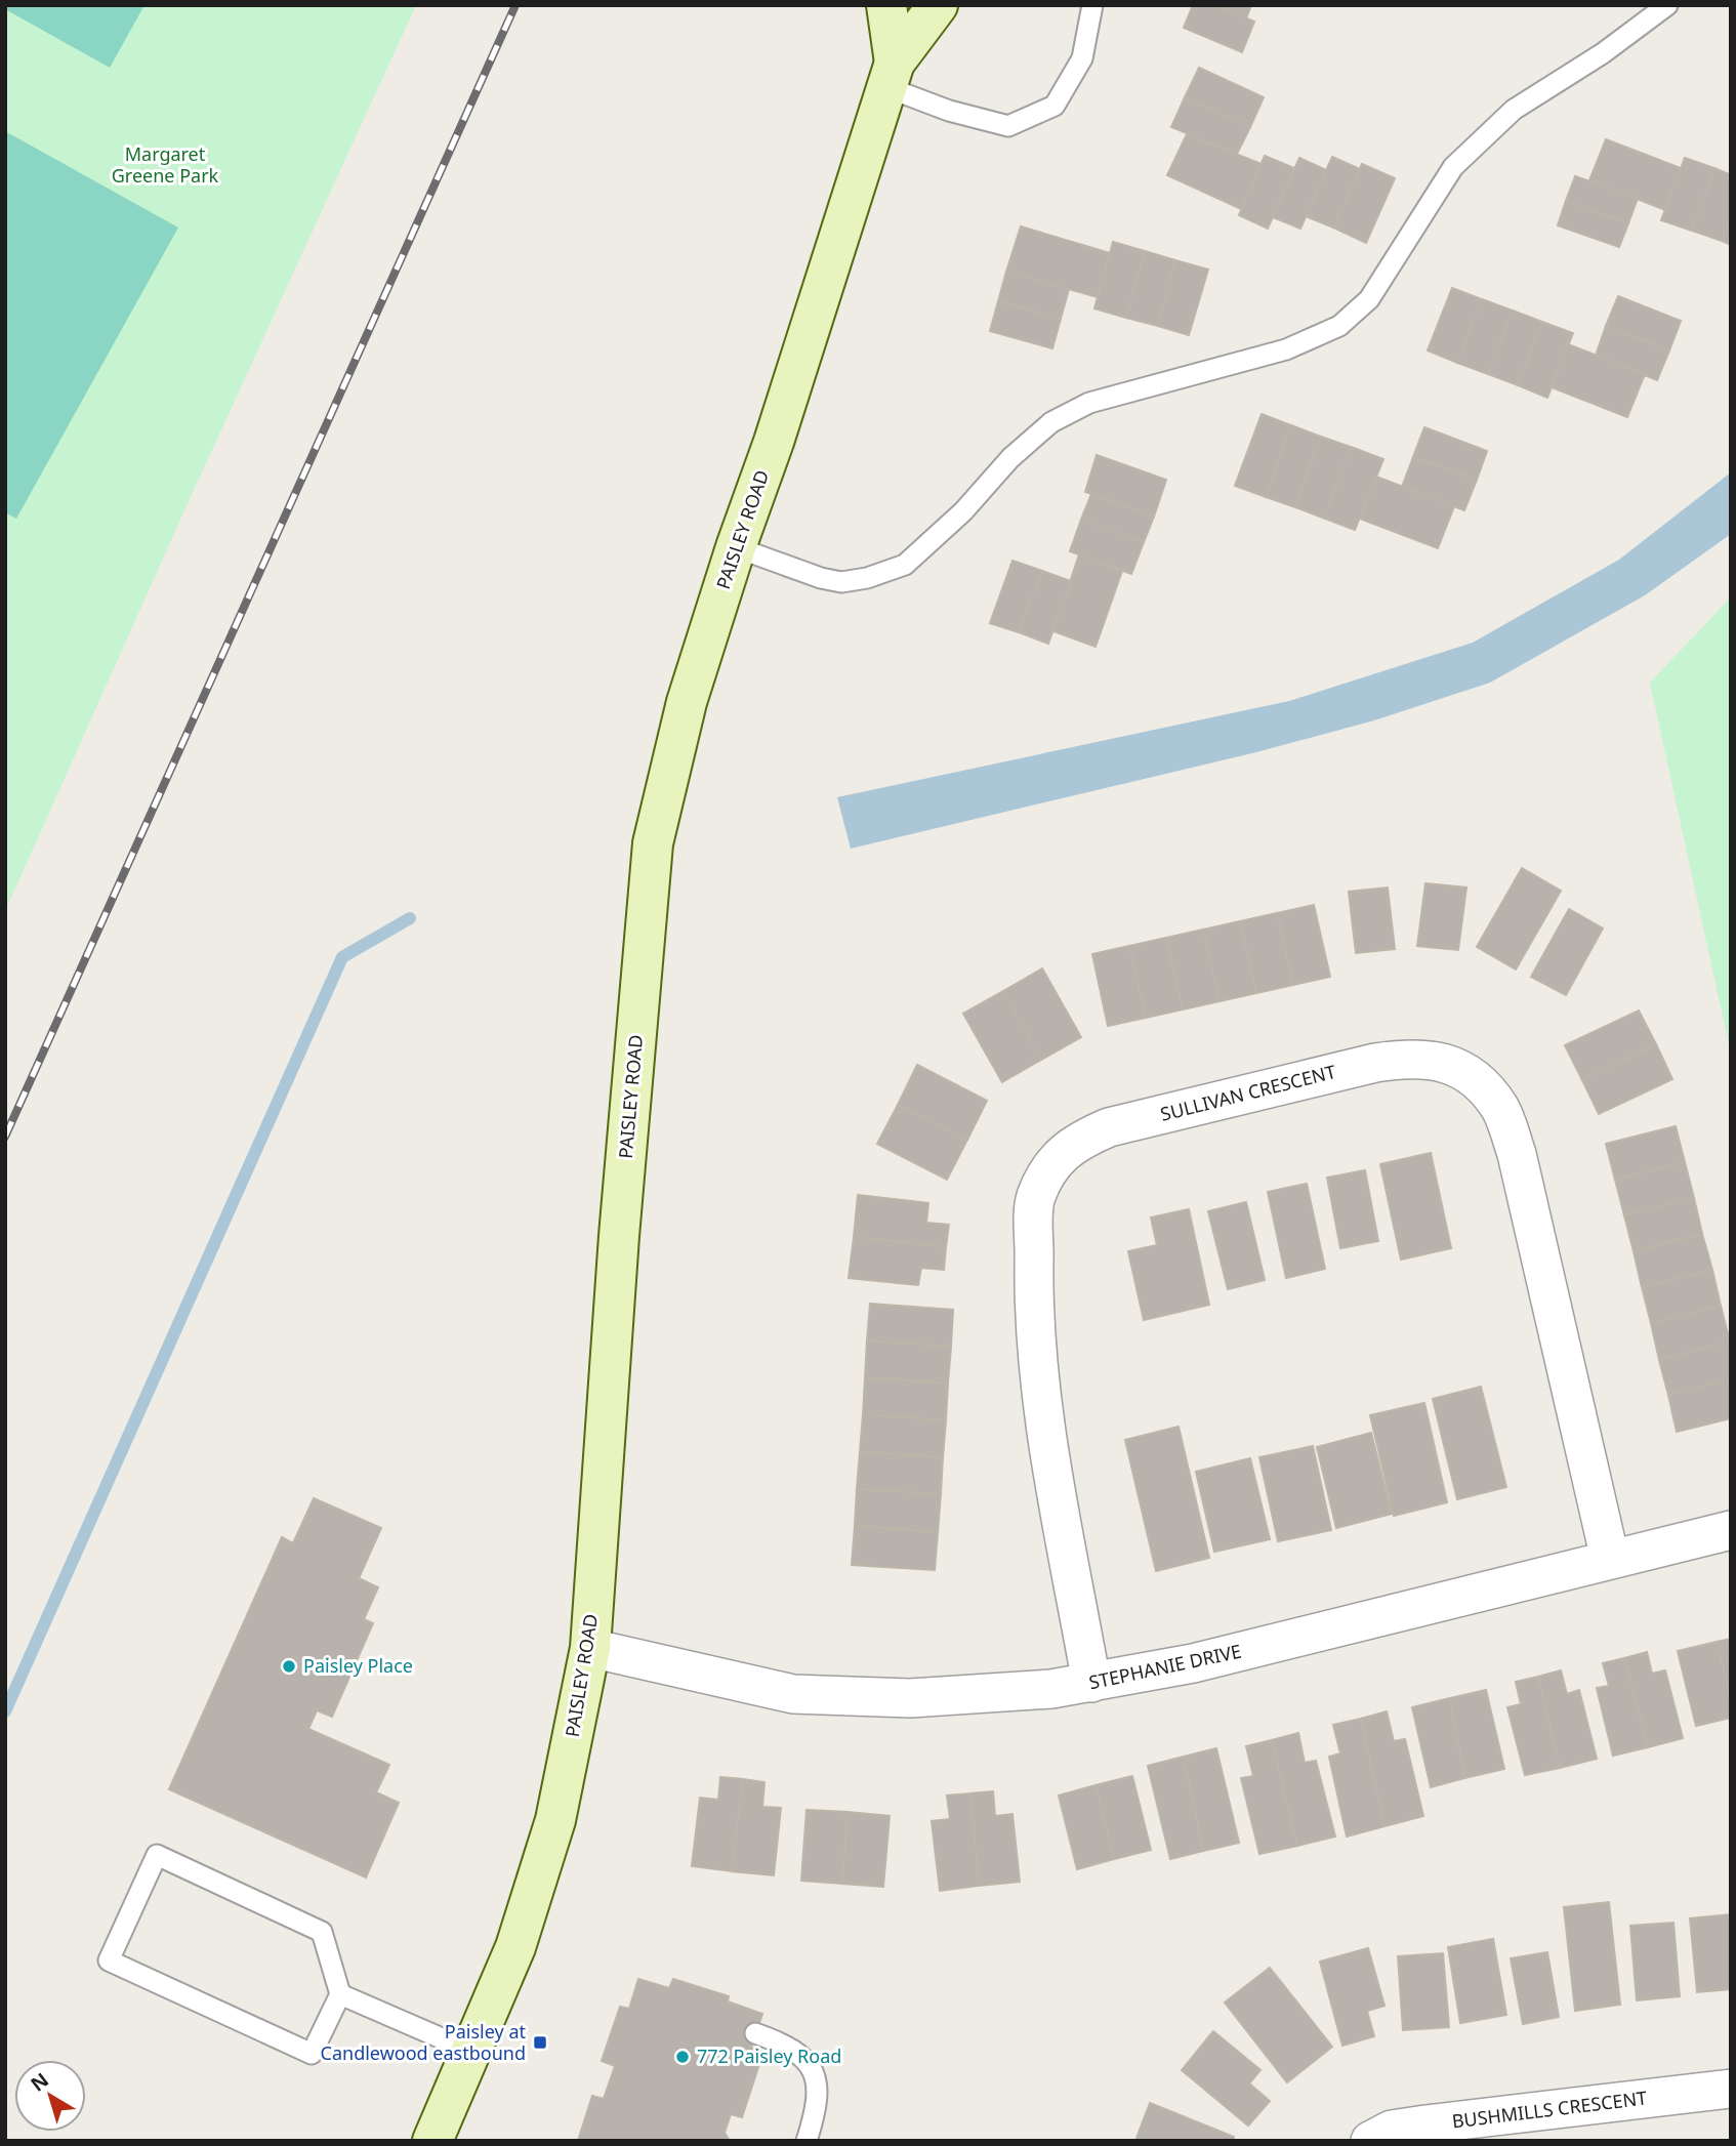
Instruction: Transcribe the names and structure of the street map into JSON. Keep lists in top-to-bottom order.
{
  "streets": {
    "main road": ["PAISLEY ROAD"],
    "street": ["SULLIVAN CRESCENT", "STEPHANIE DRIVE", "BUSHMILLS CRESCENT"]
  },
  "crossings": [
    ["PAISLEY ROAD", "STEPHANIE DRIVE"],
    ["SULLIVAN CRESCENT", "STEPHANIE DRIVE"]
  ],
  "parks": ["Margaret Greene Park"],
  "places": {
    "other": ["Paisley Place", "772 Paisley Road"],
    "transit": ["Paisley at Candlewood eastbound"]
  },
  "north": "top left"
}
